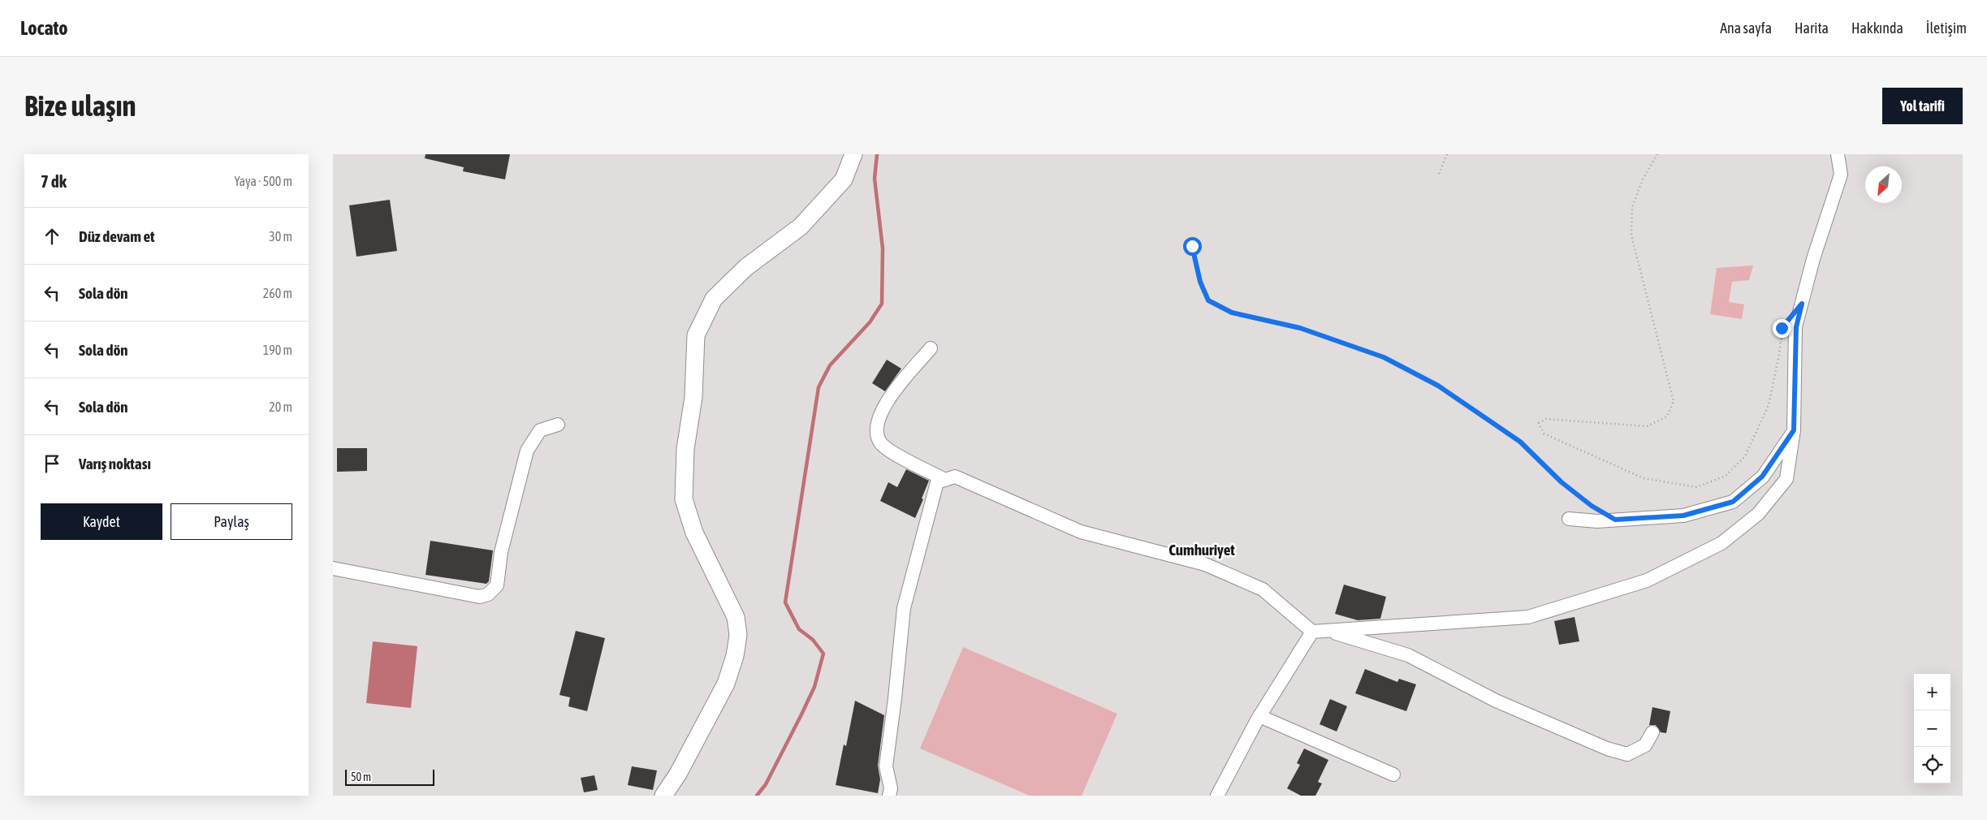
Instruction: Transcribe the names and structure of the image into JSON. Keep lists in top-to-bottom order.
{
  "districts": ["Cumhuriyet"],
  "scale_bar": "50 m",
  "north": "bottom left",
  "page": {
    "header": "Locato",
    "nav": [
      "Ana sayfa",
      "Harita",
      "Hakkında",
      "İletişim"
    ],
    "buttons": [
      "Yol tarifi",
      ["Kaydet", "Paylaş"]
    ],
    "title": "Bize ulaşın",
    "heading": ["7 dk", "Yaya · 500 m"],
    "list": [
      ["Düz devam et", "30 m"],
      ["Sola dön", "260 m"],
      ["Sola dön", "190 m"],
      ["Sola dön", "20 m"],
      "Varış noktası"
    ],
    "map_buttons": ["+", "−"],
    "scale": "50 m"
  }
}
